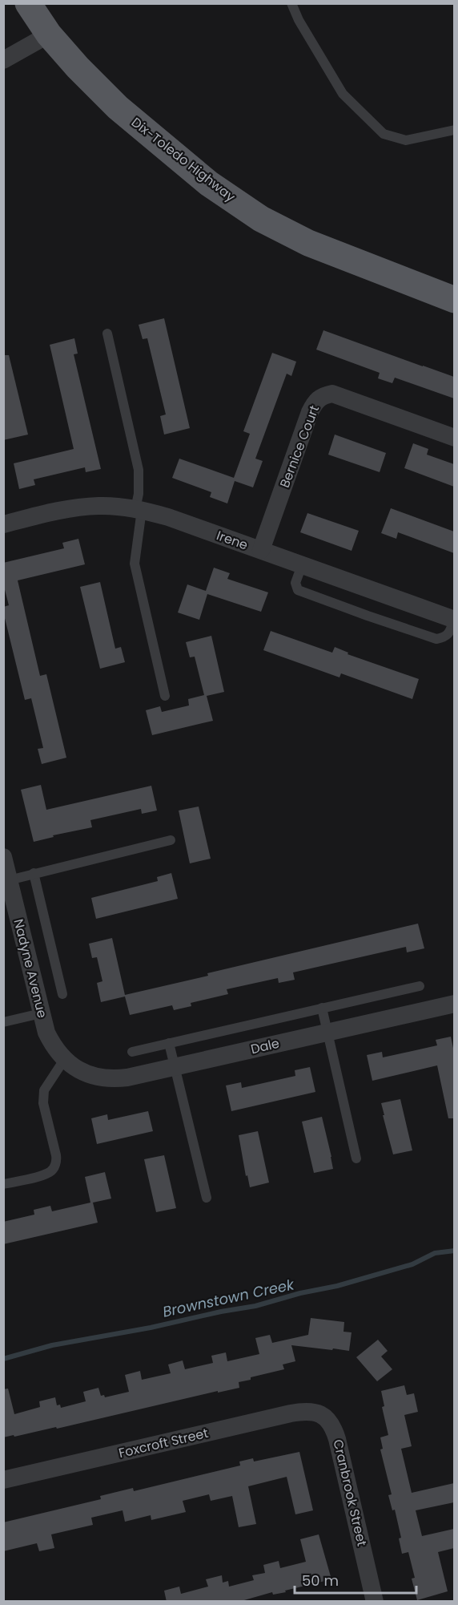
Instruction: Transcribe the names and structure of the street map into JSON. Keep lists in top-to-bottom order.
{
  "streets": {
    "main road": ["Dix-Toledo Highway"],
    "street": [
      "Bernice Court",
      "Irene",
      "Nadyne Avenue",
      "Dale",
      "Foxcroft Street",
      "Cranbrook Street"
    ]
  },
  "crossings": [
    ["Bernice Court", "Irene"],
    ["Nadyne Avenue", "Dale"],
    ["Foxcroft Street", "Cranbrook Street"]
  ],
  "water": ["Brownstown Creek"],
  "scale_bar": "50 m"
}
